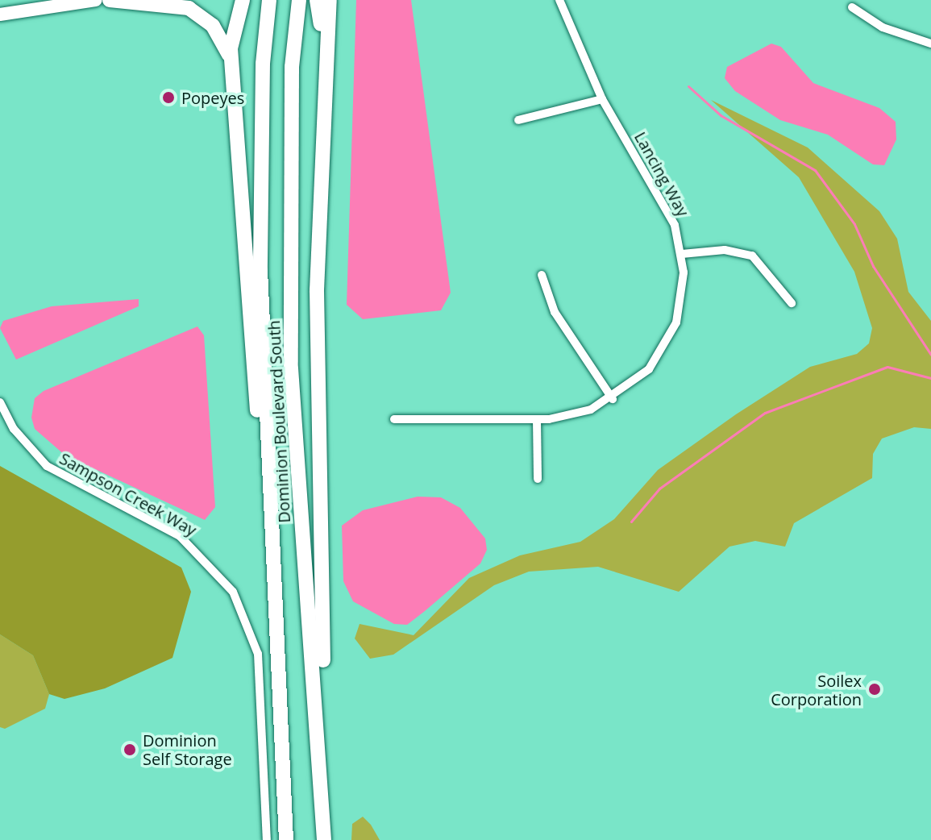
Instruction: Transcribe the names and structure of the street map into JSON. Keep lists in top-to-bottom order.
{
  "streets": {
    "highway": ["Dominion Boulevard South"],
    "street": ["Lancing Way", "Sampson Creek Way"]
  },
  "places": ["Popeyes", "Soilex Corporation", "Dominion Self Storage"]
}
